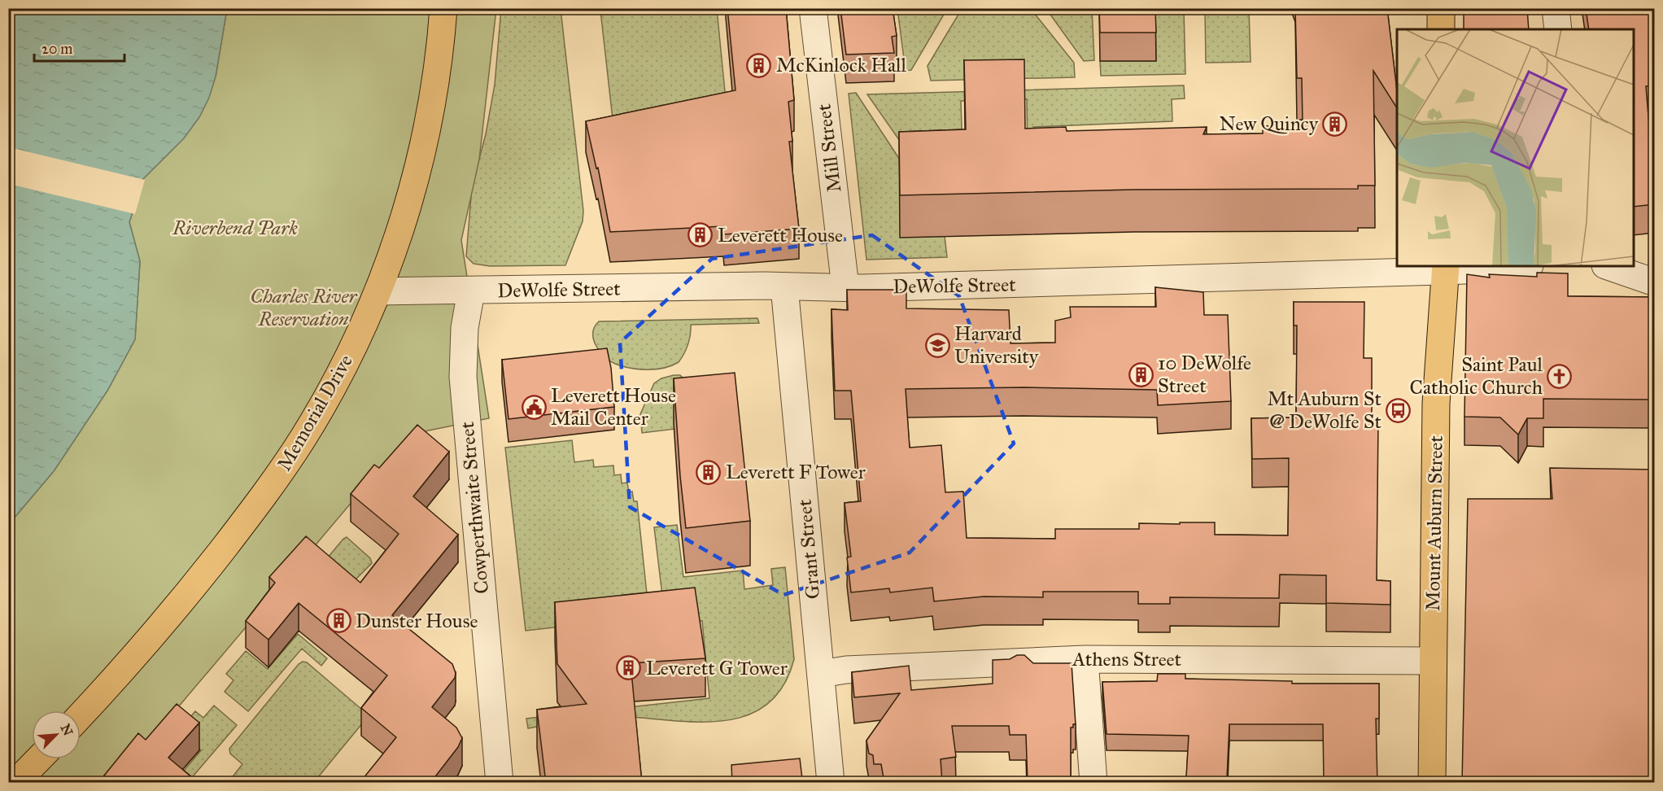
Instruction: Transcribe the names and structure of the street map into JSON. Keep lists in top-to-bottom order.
{
  "streets": {
    "main road": ["Memorial Drive", "Mount Auburn Street"],
    "street": [
      "Mill Street",
      "DeWolfe Street",
      "Cowperthwaite Street",
      "Grant Street",
      "Athens Street"
    ]
  },
  "crossings": [
    ["Mill Street", "DeWolfe Street"],
    ["DeWolfe Street", "Memorial Drive"],
    ["DeWolfe Street", "Cowperthwaite Street"],
    ["DeWolfe Street", "Mount Auburn Street"],
    ["DeWolfe Street", "Grant Street"],
    ["Mount Auburn Street", "Athens Street"],
    ["Grant Street", "Athens Street"]
  ],
  "parks": ["Riverbend Park", "Charles River Reservation"],
  "places": {
    "building": [
      "McKinlock Hall",
      "New Quincy",
      "Leverett House",
      "10 DeWolfe Street",
      "Leverett F Tower",
      "Dunster House",
      "Leverett G Tower"
    ],
    "school or university": ["Harvard University"],
    "church": ["Saint Paul Catholic Church"],
    "public building": ["Leverett House Mail Center"],
    "bus stop": ["Mt Auburn St @ DeWolfe St"]
  },
  "scale_bar": "20 m",
  "north": "top right"
}
